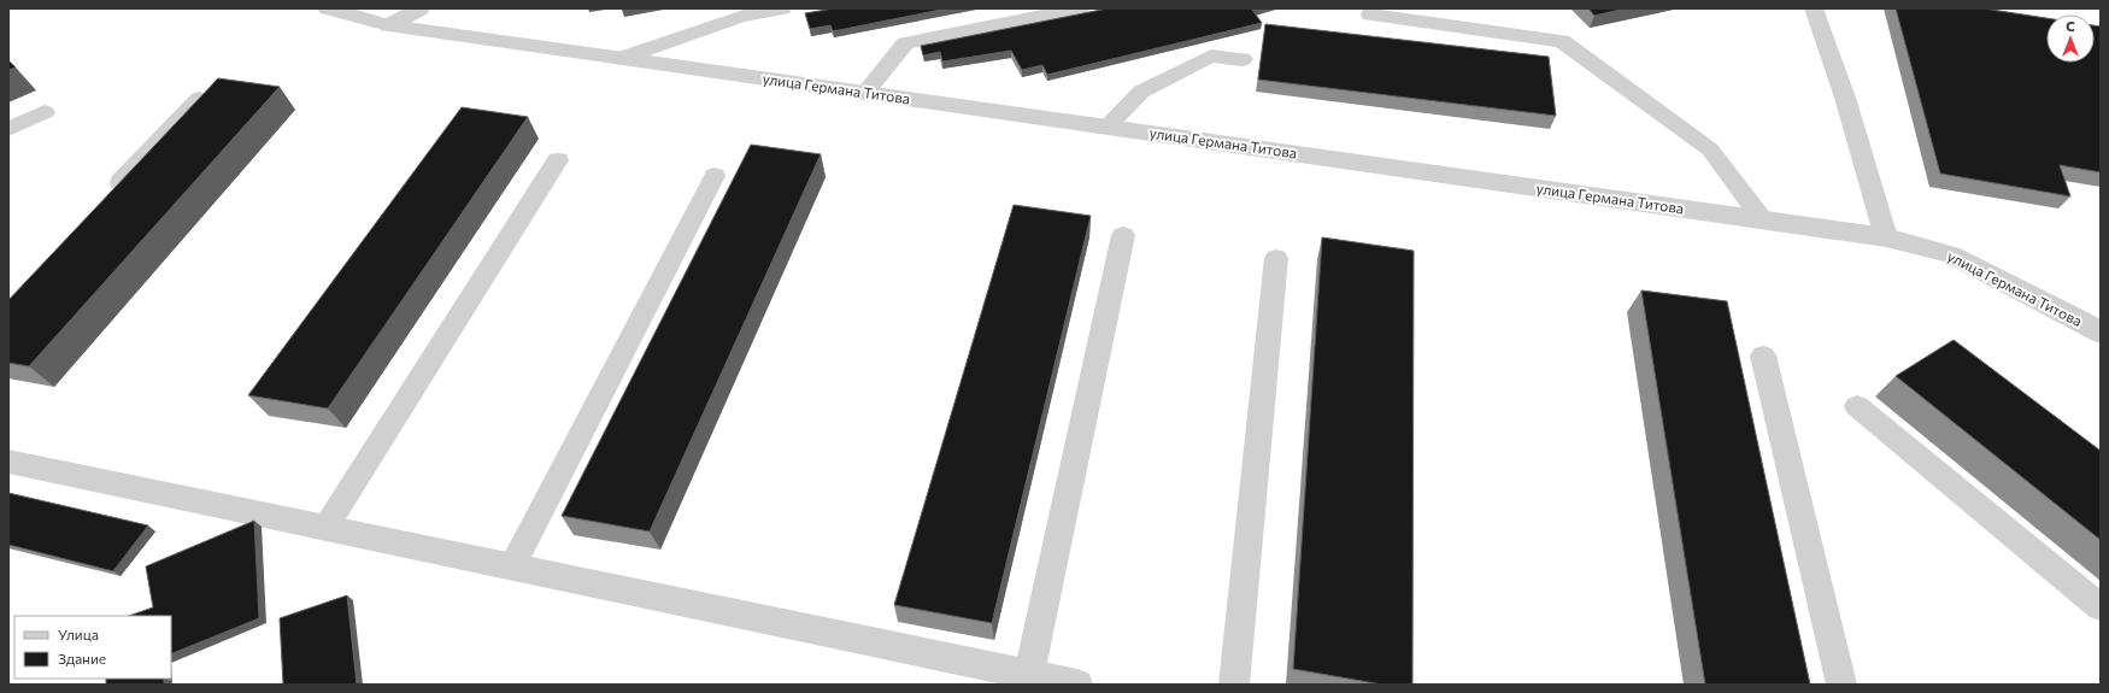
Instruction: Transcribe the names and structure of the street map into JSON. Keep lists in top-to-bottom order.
{
  "streets": {
    "street": ["улица Германа Титова"]
  },
  "legend": ["Улица", "Здание"],
  "north": "top"
}
